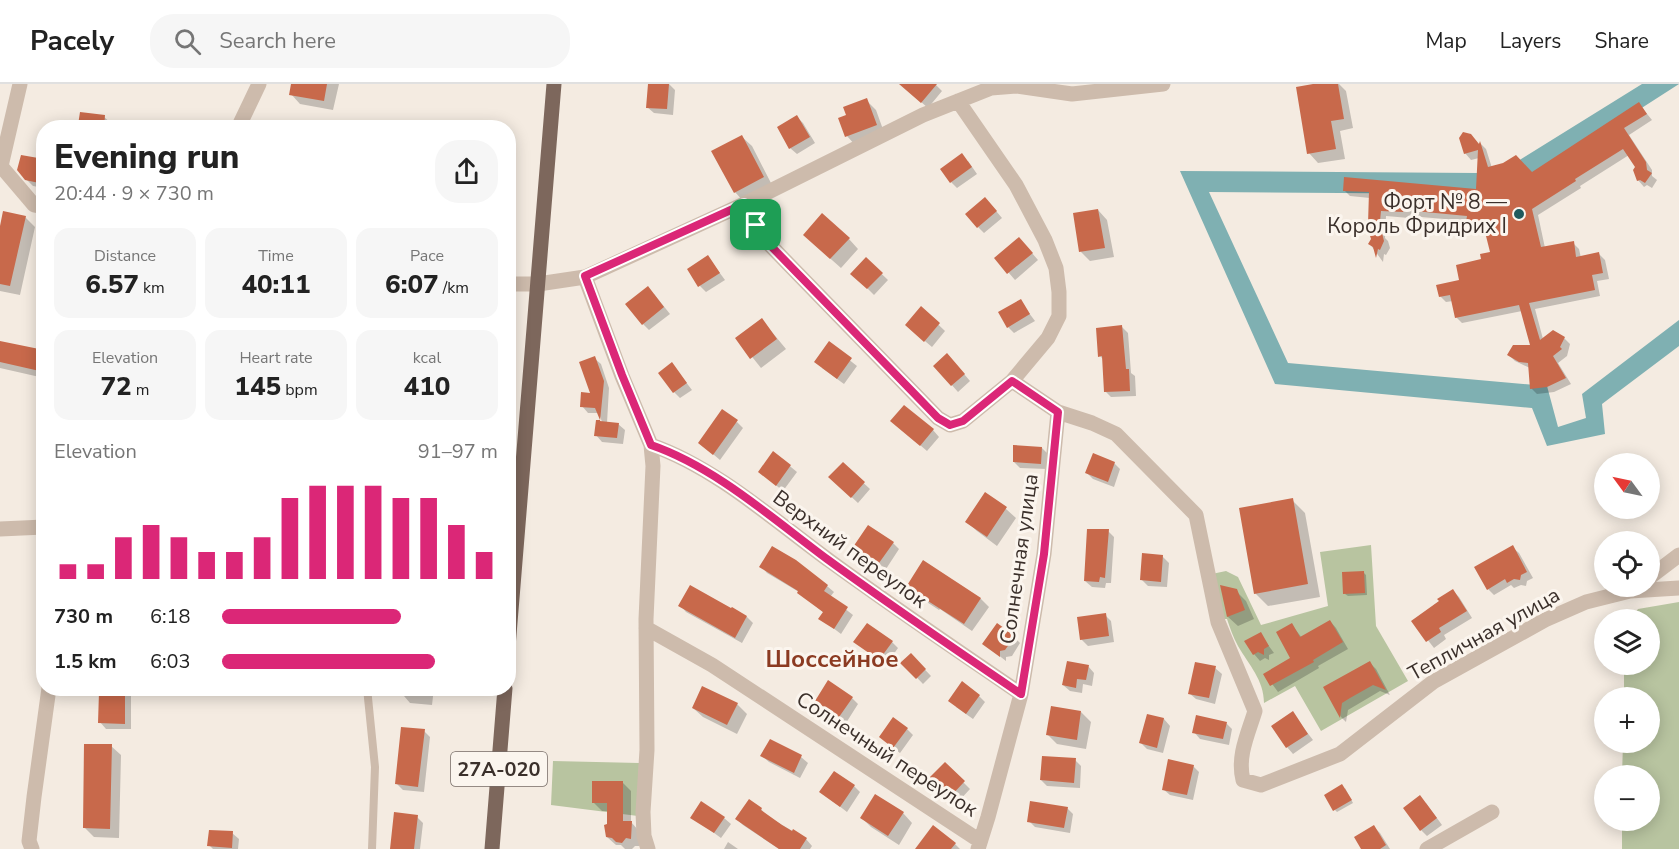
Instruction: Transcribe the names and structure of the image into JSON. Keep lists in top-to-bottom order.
{
  "streets": {
    "main road": ["27А-020"],
    "street": [
      "Верхний переулок",
      "Солнечная улица",
      "Тепличная улица",
      "Солнечный переулок"
    ]
  },
  "crossings": [
    ["Верхний переулок", "Солнечная улица"],
    ["Солнечная улица", "Тепличная улица"],
    ["Солнечная улица", "Солнечный переулок"]
  ],
  "districts": ["Шоссейное"],
  "places": ["Форт № 8 — Король Фридрих I"],
  "north": "top left",
  "page": {
    "header": "Pacely",
    "search": "Search here",
    "nav": ["Map", "Layers", "Share"],
    "heading": ["Evening run", "20:44 · 9 × 730 m"],
    "stats": [
      ["Distance", "6.57 km"],
      ["Time", "40:11"],
      ["Pace", "6:07 /km"],
      ["Elevation", "72 m"],
      ["Heart rate", "145 bpm"],
      ["kcal", "410"]
    ],
    "chart": ["Elevation", "91–97 m"],
    "map_buttons": ["+", "−"],
    "list": [
      {
        "name": "730 m",
        "note": "6:18"
      },
      {
        "name": "1.5 km",
        "note": "6:03"
      }
    ]
  }
}
